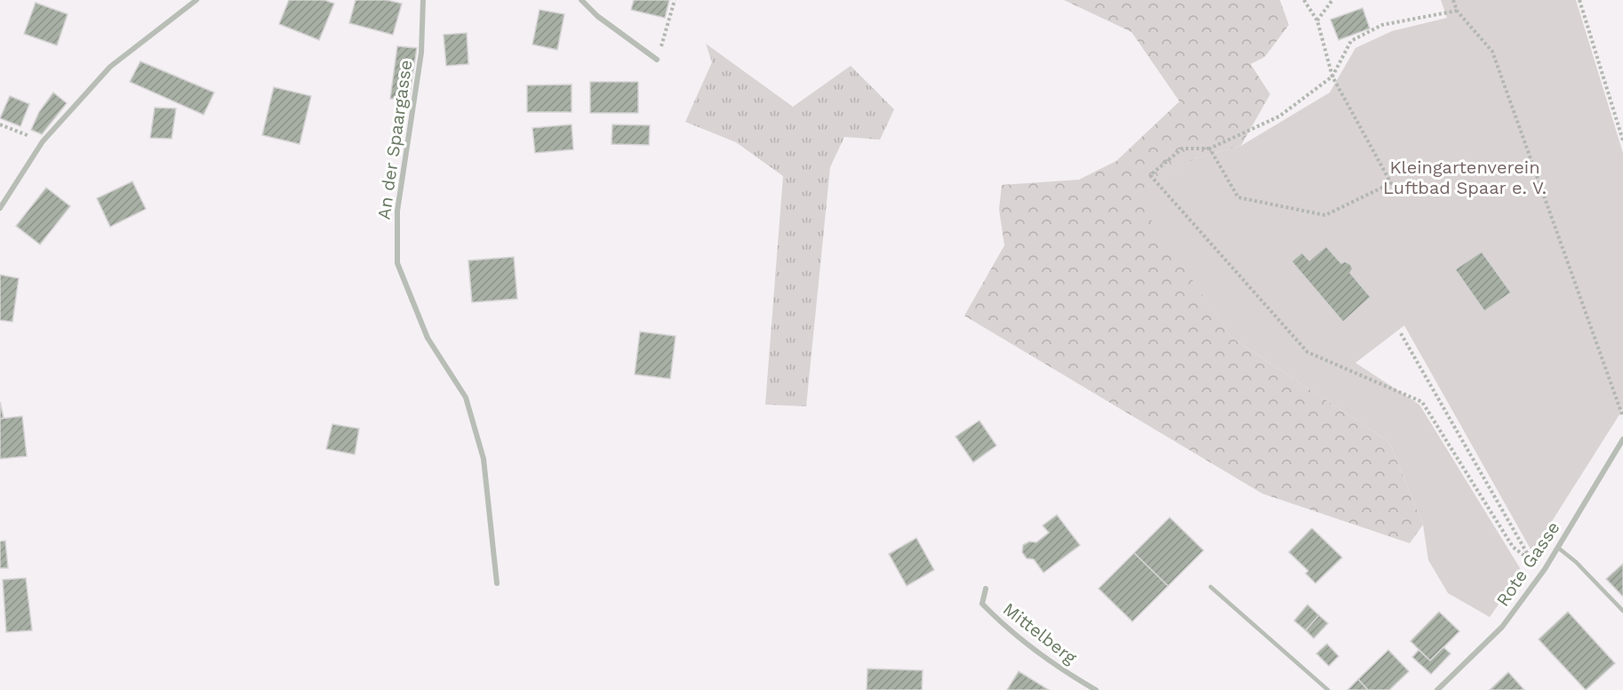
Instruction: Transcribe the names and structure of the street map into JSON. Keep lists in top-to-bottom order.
{
  "streets": {
    "street": ["An der Spaargasse", "Rote Gasse", "Mittelberg"]
  },
  "parks": ["Kleingartenverein Luftbad Spaar e. V."]
}
